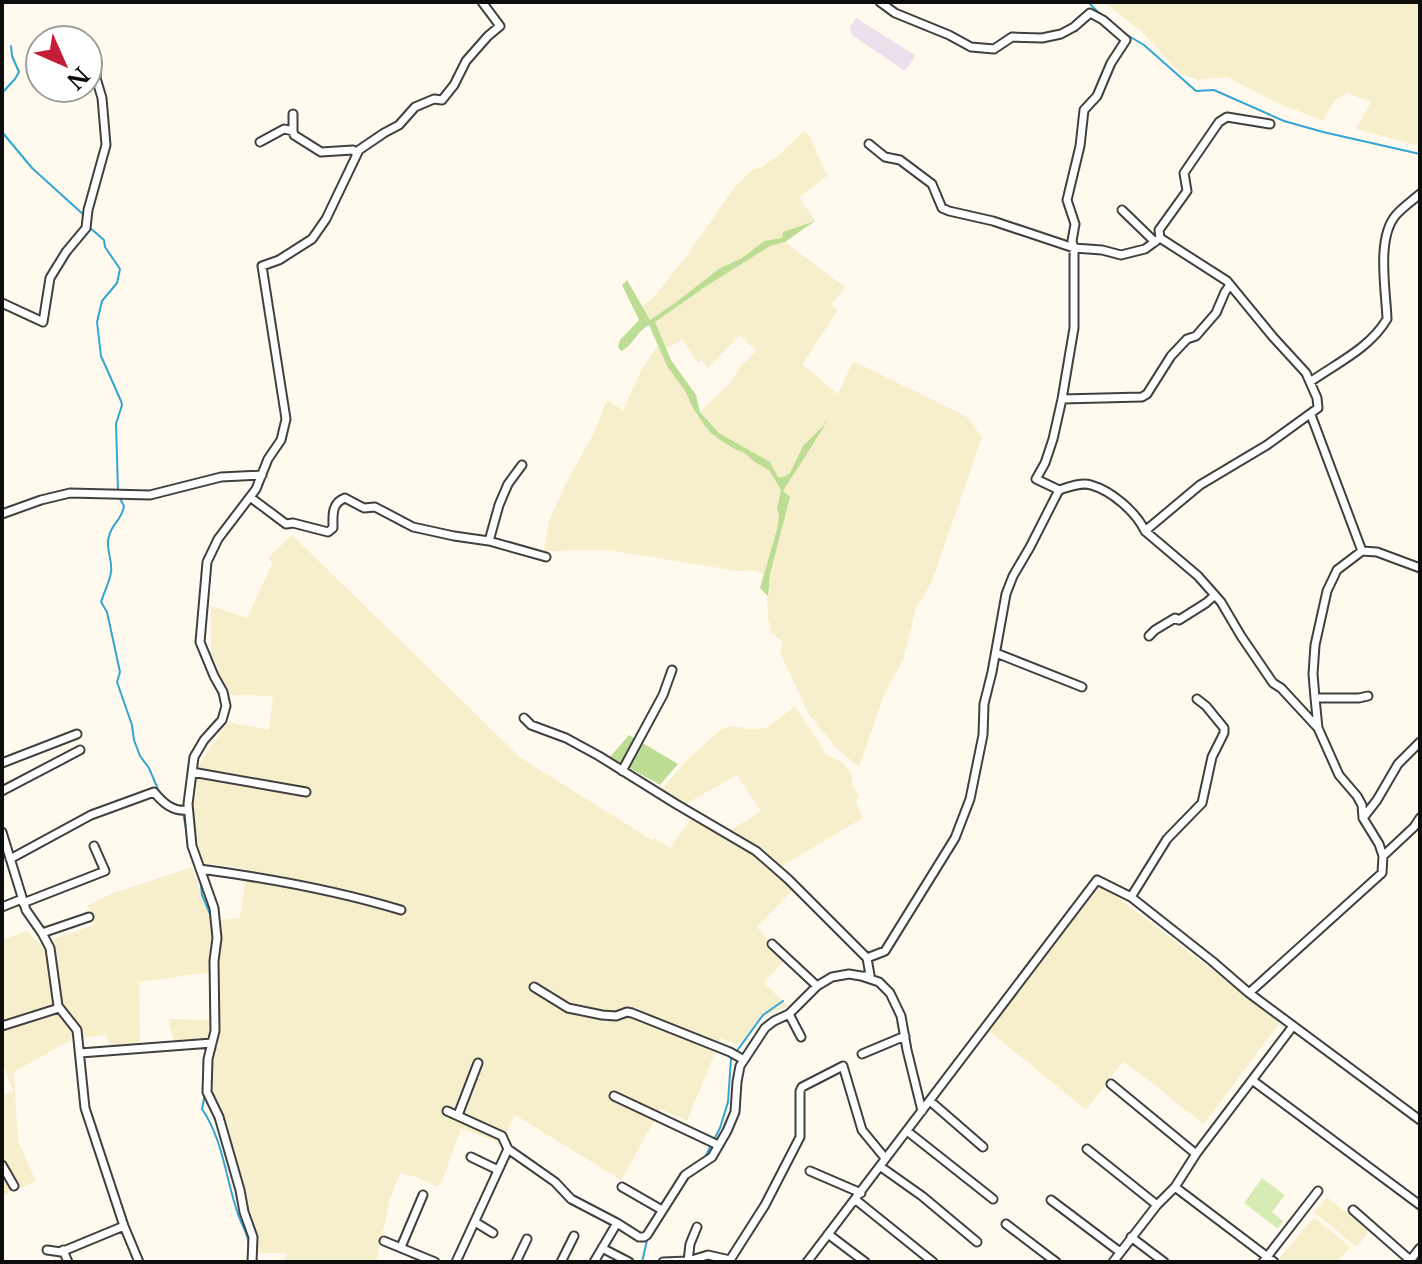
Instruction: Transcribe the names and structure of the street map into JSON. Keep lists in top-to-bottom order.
{
  "north": "bottom right"
}
